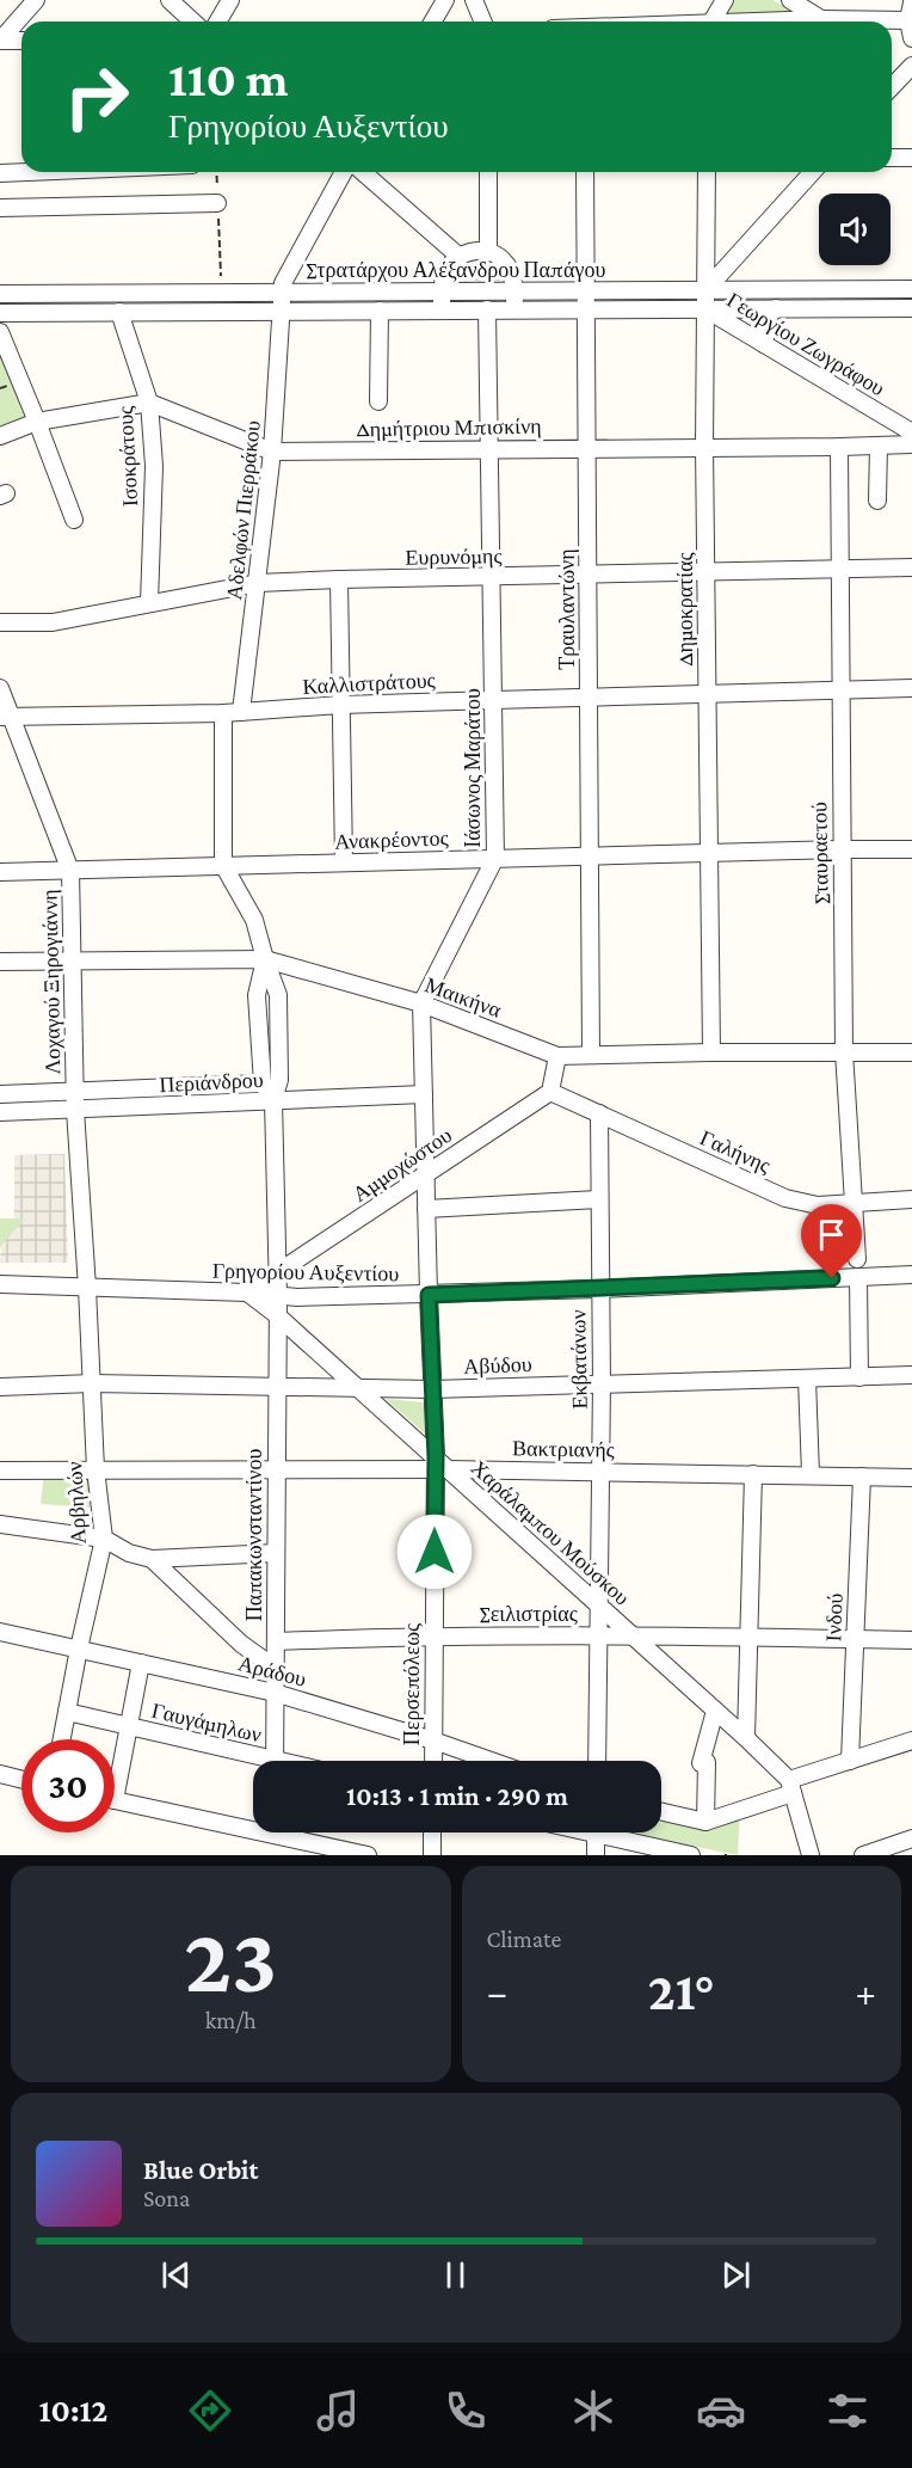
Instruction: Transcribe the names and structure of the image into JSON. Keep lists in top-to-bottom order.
{
  "streets": {
    "street": [
      "Στρατάρχου Αλέξανδρου Παπάγου",
      "Γεωργίου Ζωγράφου",
      "Δημήτριου Μπισκίνη",
      "Ισοκράτους",
      "Αδελφών Πιερράκου",
      "Ευρυνόμης",
      "Τραυλαντώνη",
      "Δημοκρατίας",
      "Καλλιστράτους",
      "Ιάσωνος Μαράτου",
      "Ανακρέοντος",
      "Σταυραετού",
      "Λοχαγού Ξηρογιάννη",
      "Μαικήνα",
      "Περιάνδρου",
      "Γαλήνης",
      "Αμμοχώστου",
      "Γρηγορίου Αυξεντίου",
      "Εκβατάνων",
      "Αβύδου",
      "Βακτριανής",
      "Αρβηλών",
      "Χαράλαμπου Μούσκου",
      "Παπακωνσταντίνου",
      "Σειλιστρίας",
      "Ινδού",
      "Αράδου",
      "Περσεπόλεως",
      "Γαυγάμηλων"
    ]
  },
  "crossings": [
    ["Στρατάρχου Αλέξανδρου Παπάγου", "Γεωργίου Ζωγράφου"],
    ["Στρατάρχου Αλέξανδρου Παπάγου", "Ισοκράτους"],
    ["Στρατάρχου Αλέξανδρου Παπάγου", "Αδελφών Πιερράκου"],
    ["Στρατάρχου Αλέξανδρου Παπάγου", "Τραυλαντώνη"],
    ["Στρατάρχου Αλέξανδρου Παπάγου", "Δημοκρατίας"],
    ["Στρατάρχου Αλέξανδρου Παπάγου", "Ιάσωνος Μαράτου"],
    ["Γεωργίου Ζωγράφου", "Δημοκρατίας"],
    ["Δημήτριου Μπισκίνη", "Ισοκράτους"],
    ["Δημήτριου Μπισκίνη", "Αδελφών Πιερράκου"],
    ["Δημήτριου Μπισκίνη", "Τραυλαντώνη"],
    ["Δημήτριου Μπισκίνη", "Δημοκρατίας"],
    ["Δημήτριου Μπισκίνη", "Ιάσωνος Μαράτου"],
    ["Δημήτριου Μπισκίνη", "Σταυραετού"],
    ["Ισοκράτους", "Ευρυνόμης"],
    ["Αδελφών Πιερράκου", "Ευρυνόμης"],
    ["Αδελφών Πιερράκου", "Καλλιστράτους"],
    ["Ευρυνόμης", "Τραυλαντώνη"],
    ["Ευρυνόμης", "Δημοκρατίας"],
    ["Ευρυνόμης", "Ιάσωνος Μαράτου"],
    ["Ευρυνόμης", "Σταυραετού"],
    ["Τραυλαντώνη", "Καλλιστράτους"],
    ["Τραυλαντώνη", "Ανακρέοντος"],
    ["Τραυλαντώνη", "Μαικήνα"],
    ["Δημοκρατίας", "Καλλιστράτους"],
    ["Δημοκρατίας", "Ανακρέοντος"],
    ["Δημοκρατίας", "Μαικήνα"],
    ["Καλλιστράτους", "Ιάσωνος Μαράτου"],
    ["Καλλιστράτους", "Σταυραετού"],
    ["Καλλιστράτους", "Λοχαγού Ξηρογιάννη"],
    ["Ιάσωνος Μαράτου", "Ανακρέοντος"],
    ["Ιάσωνος Μαράτου", "Μαικήνα"],
    ["Ιάσωνος Μαράτου", "Περιάνδρου"],
    ["Ιάσωνος Μαράτου", "Αμμοχώστου"],
    ["Ιάσωνος Μαράτου", "Γρηγορίου Αυξεντίου"],
    ["Ιάσωνος Μαράτου", "Περσεπόλεως"],
    ["Ανακρέοντος", "Σταυραετού"],
    ["Ανακρέοντος", "Λοχαγού Ξηρογιάννη"],
    ["Σταυραετού", "Μαικήνα"],
    ["Σταυραετού", "Γαλήνης"],
    ["Λοχαγού Ξηρογιάννη", "Μαικήνα"],
    ["Λοχαγού Ξηρογιάννη", "Περιάνδρου"],
    ["Λοχαγού Ξηρογιάννη", "Γρηγορίου Αυξεντίου"],
    ["Λοχαγού Ξηρογιάννη", "Αρβηλών"],
    ["Γαλήνης", "Αμμοχώστου"],
    ["Αμμοχώστου", "Γρηγορίου Αυξεντίου"],
    ["Αμμοχώστου", "Χαράλαμπου Μούσκου"],
    ["Γρηγορίου Αυξεντίου", "Εκβατάνων"],
    ["Γρηγορίου Αυξεντίου", "Αρβηλών"],
    ["Γρηγορίου Αυξεντίου", "Χαράλαμπου Μούσκου"],
    ["Γρηγορίου Αυξεντίου", "Παπακωνσταντίνου"],
    ["Γρηγορίου Αυξεντίου", "Περσεπόλεως"],
    ["Εκβατάνων", "Αβύδου"],
    ["Εκβατάνων", "Βακτριανής"],
    ["Εκβατάνων", "Χαράλαμπου Μούσκου"],
    ["Εκβατάνων", "Σειλιστρίας"],
    ["Αβύδου", "Αρβηλών"],
    ["Αβύδου", "Χαράλαμπου Μούσκου"],
    ["Αβύδου", "Παπακωνσταντίνου"],
    ["Αβύδου", "Περσεπόλεως"],
    ["Βακτριανής", "Αρβηλών"],
    ["Βακτριανής", "Χαράλαμπου Μούσκου"],
    ["Βακτριανής", "Παπακωνσταντίνου"],
    ["Βακτριανής", "Ινδού"],
    ["Βακτριανής", "Περσεπόλεως"],
    ["Αρβηλών", "Αράδου"],
    ["Αρβηλών", "Γαυγάμηλων"],
    ["Χαράλαμπου Μούσκου", "Παπακωνσταντίνου"],
    ["Χαράλαμπου Μούσκου", "Σειλιστρίας"],
    ["Χαράλαμπου Μούσκου", "Περσεπόλεως"],
    ["Παπακωνσταντίνου", "Σειλιστρίας"],
    ["Παπακωνσταντίνου", "Αράδου"],
    ["Σειλιστρίας", "Ινδού"],
    ["Σειλιστρίας", "Περσεπόλεως"],
    ["Αράδου", "Περσεπόλεως"]
  ],
  "page": {
    "turn": ["110 m", "Γρηγορίου Αυξεντίου"],
    "limit": "30",
    "trip": "10:13 · 1 min · 290 m",
    "tile": [
      ["23", "km/h"],
      "Climate"
    ],
    "heat": ["−", "21°", "+"],
    "song": ["Blue Orbit", "Sona"],
    "tabs": "10:12"
  }
}
